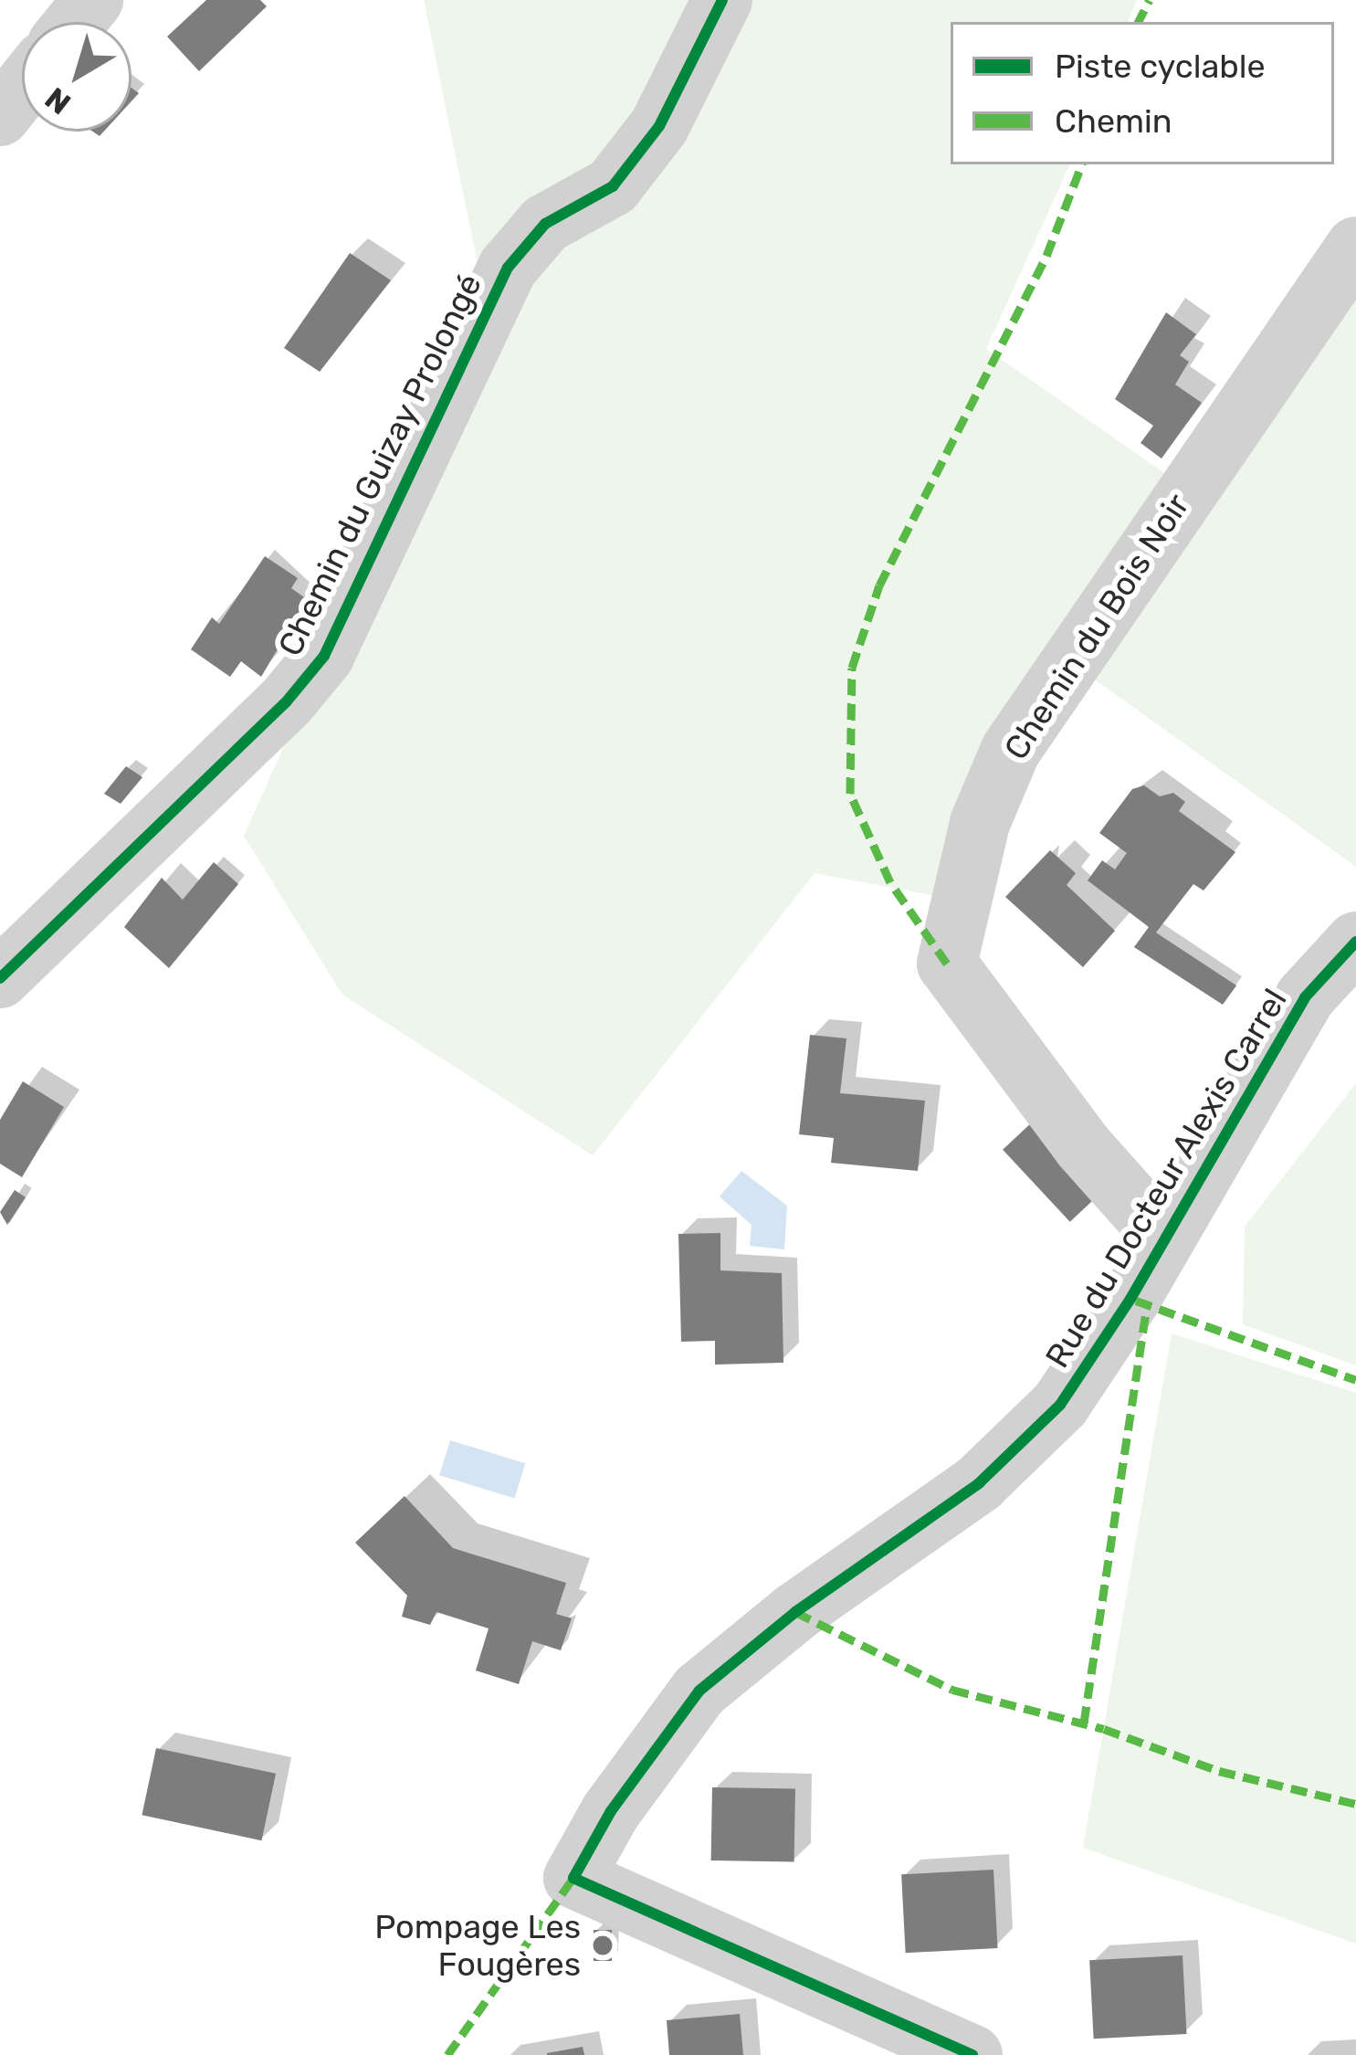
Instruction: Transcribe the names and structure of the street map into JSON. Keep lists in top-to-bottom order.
{
  "streets": {
    "street": ["Chemin du Guizay Prolongé", "Chemin du Bois Noir", "Rue du Docteur Alexis Carrel"]
  },
  "crossings": [
    ["Chemin du Bois Noir", "Rue du Docteur Alexis Carrel"]
  ],
  "places": ["Pompage Les Fougères"],
  "legend": ["Piste cyclable", "Chemin"],
  "north": "bottom left"
}
